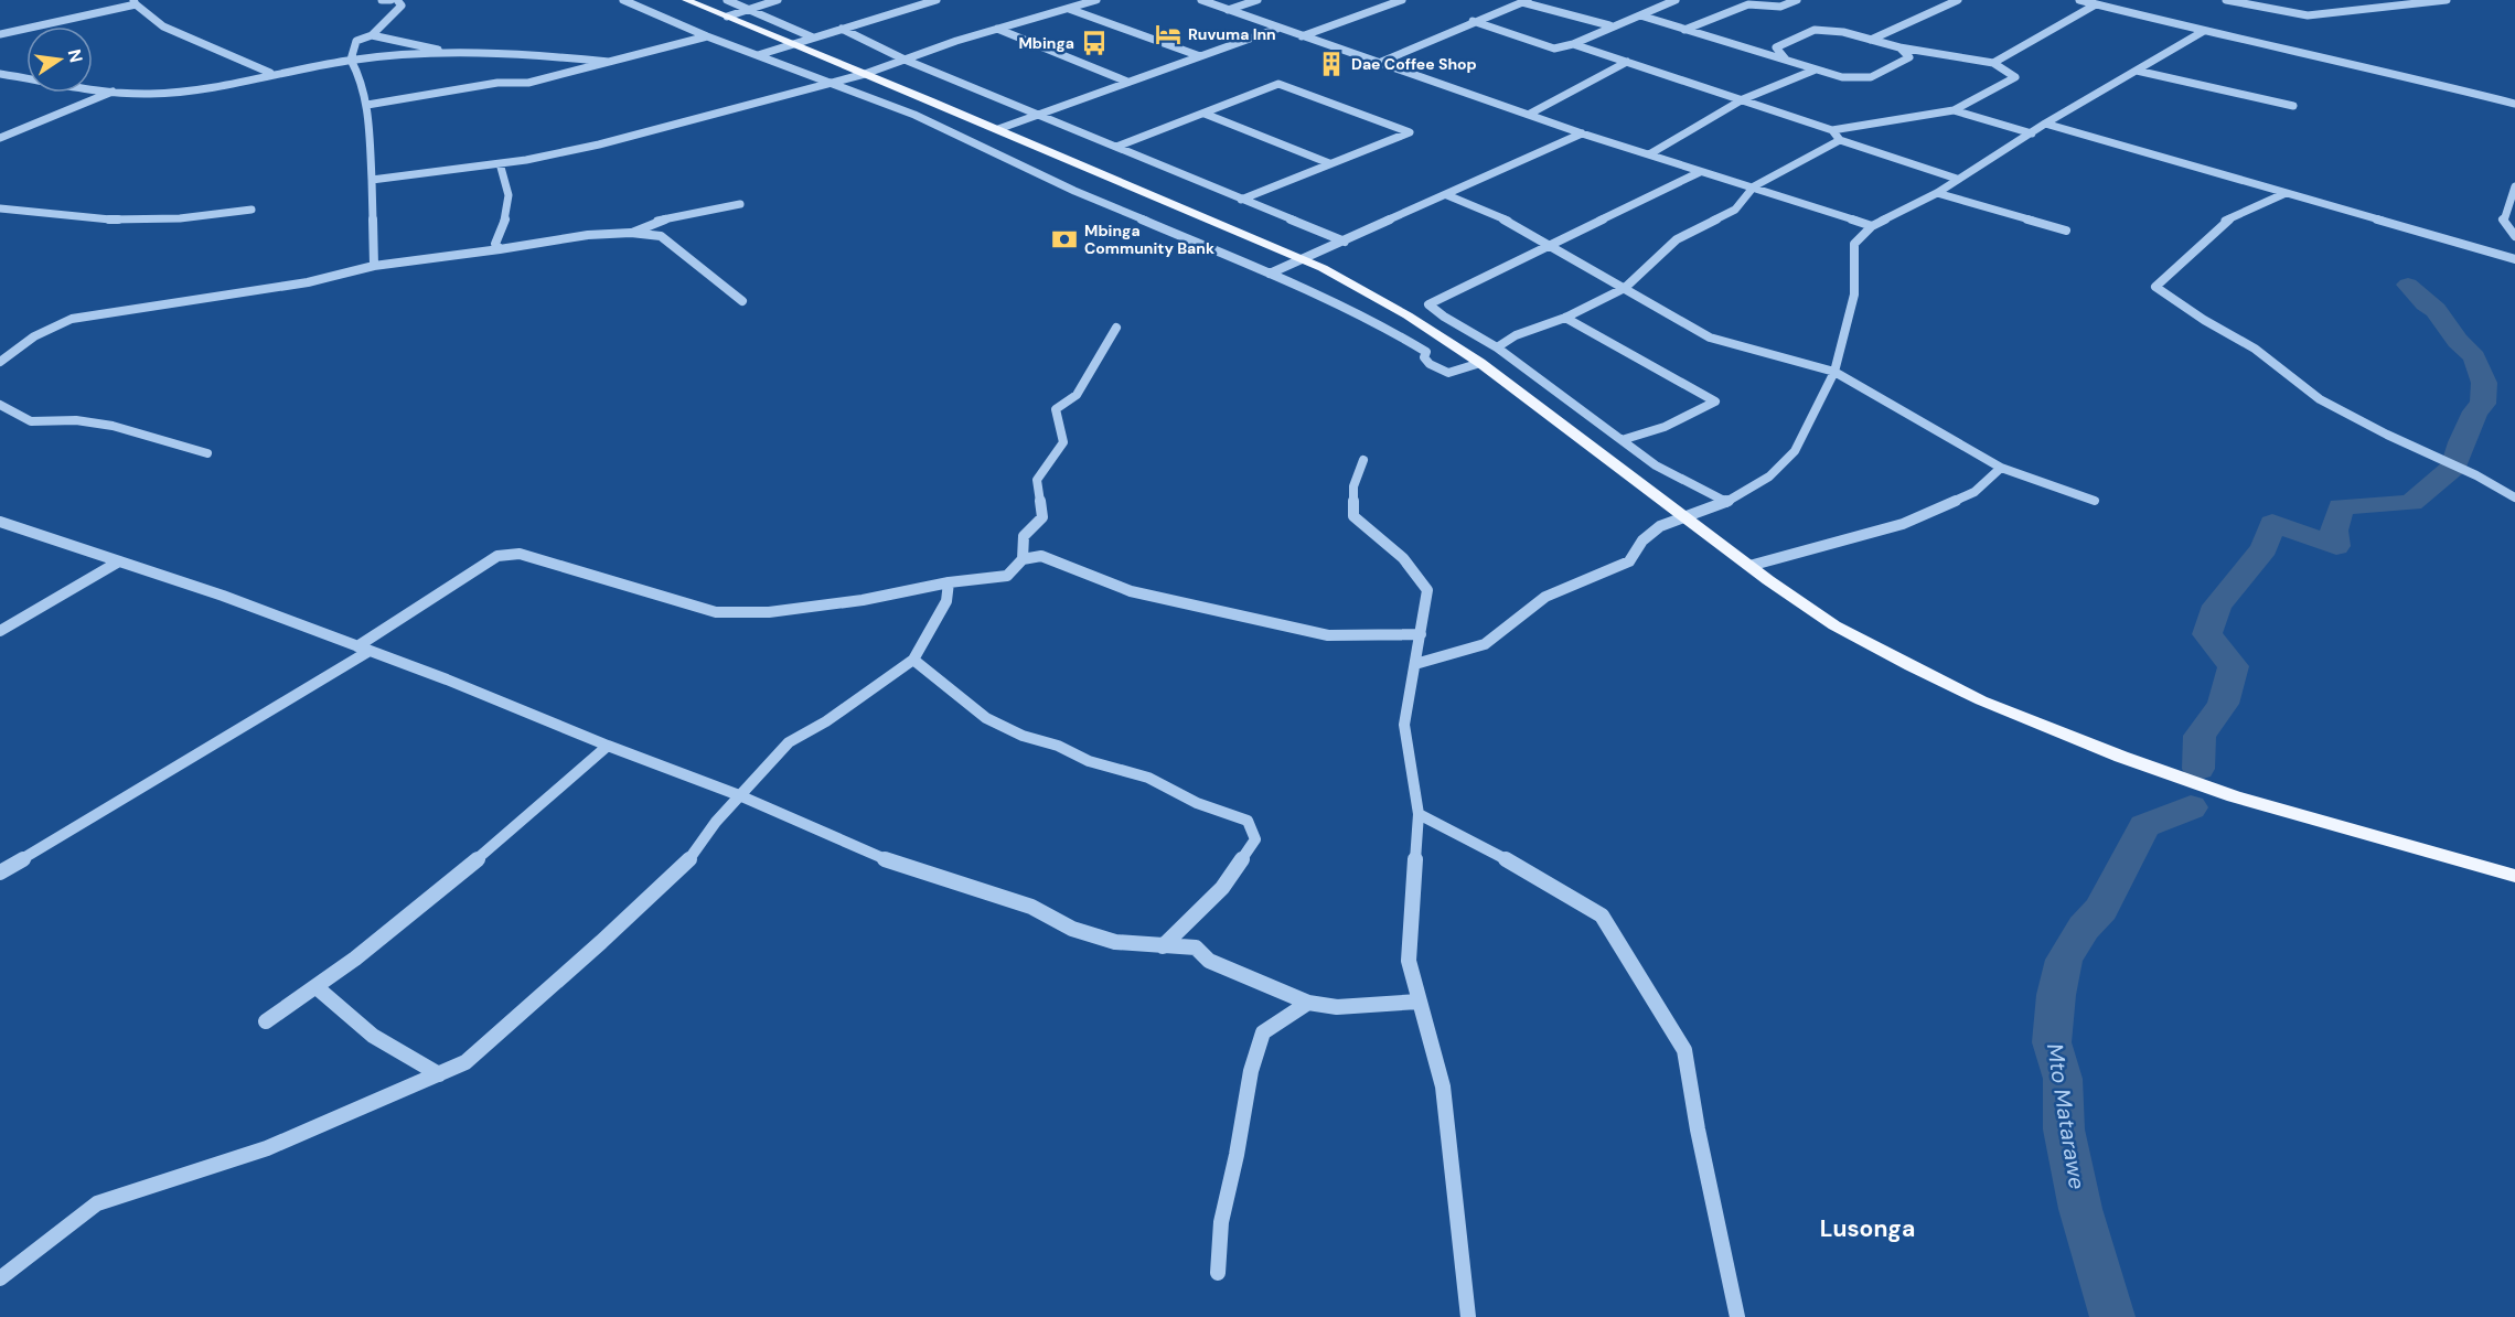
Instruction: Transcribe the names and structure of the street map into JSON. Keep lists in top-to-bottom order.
{
  "districts": ["Lusonga"],
  "water": ["Mto Matarawe"],
  "places": {
    "hotel": ["Ruvuma Inn"],
    "bus stop": ["Mbinga"],
    "building": ["Dae Coffee Shop"],
    "bank": ["Mbinga Community Bank"]
  },
  "north": "right"
}
